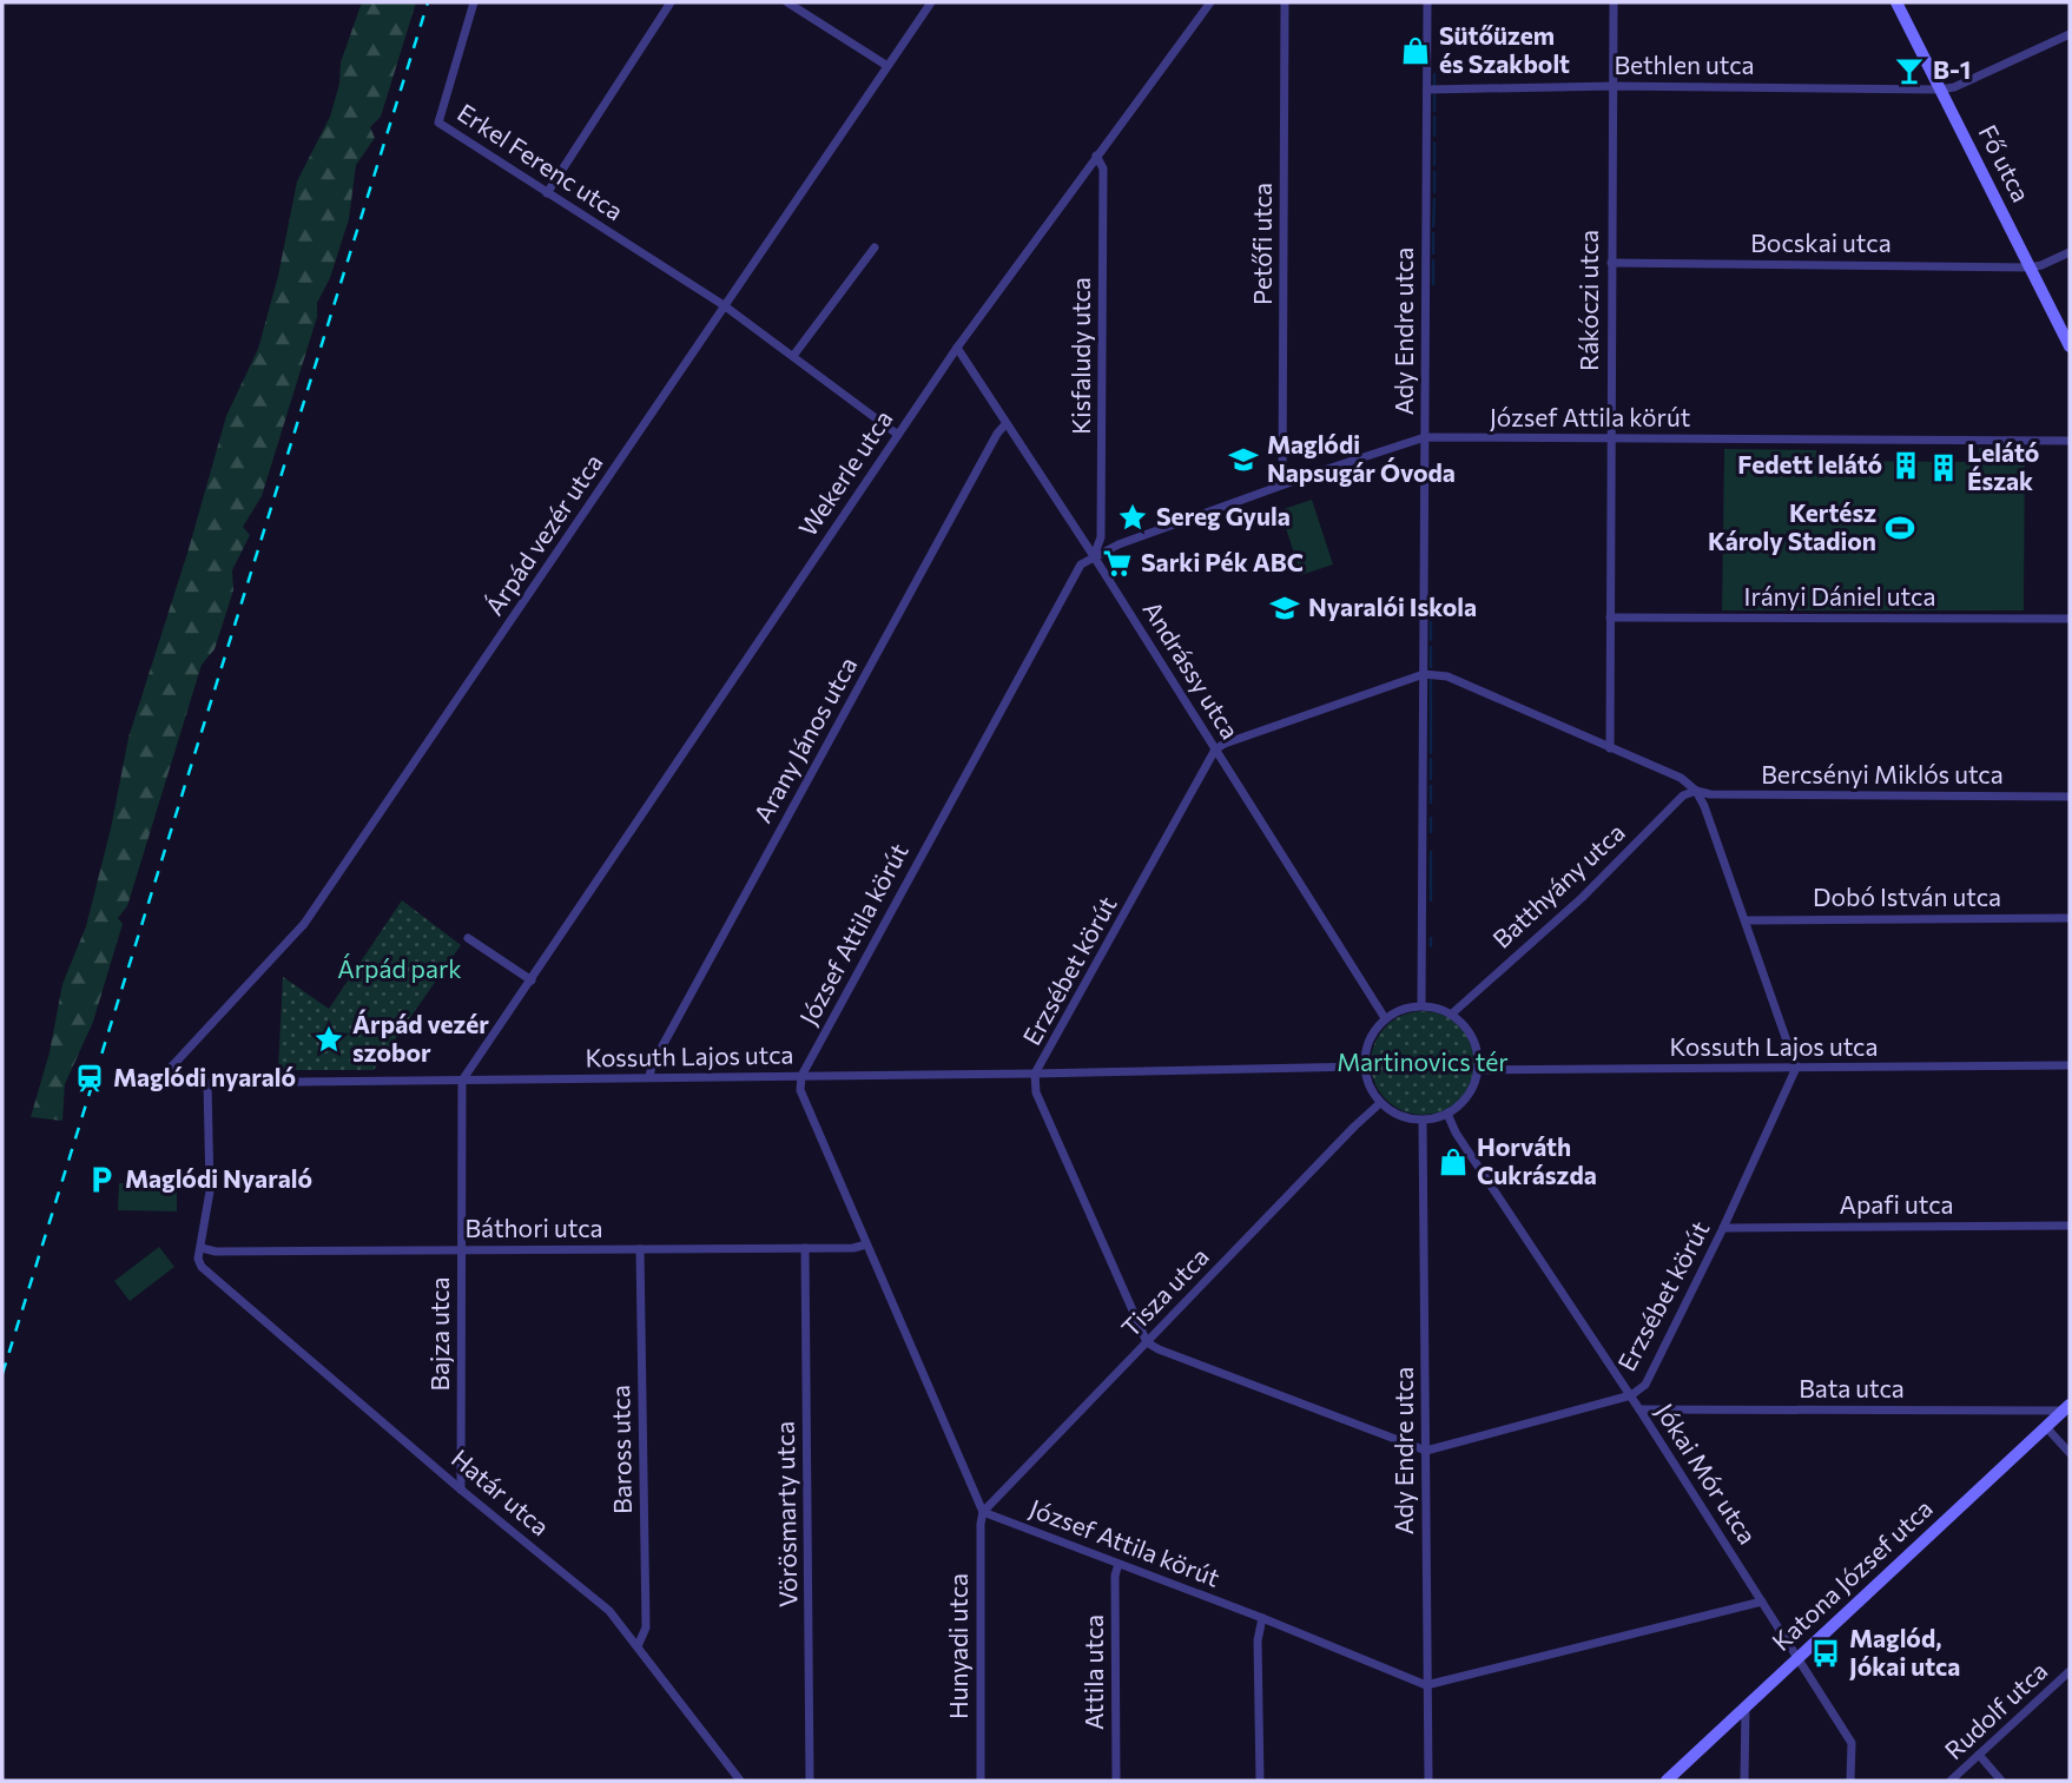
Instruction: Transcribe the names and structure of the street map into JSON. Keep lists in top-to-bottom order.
{
  "streets": {
    "main road": ["Fő utca", "Katona József utca"],
    "street": [
      "Bethlen utca",
      "Erkel Ferenc utca",
      "Petőfi utca",
      "Bocskai utca",
      "Rákóczi utca",
      "Ady Endre utca",
      "Kisfaludy utca",
      "József Attila körút",
      "Wekerle utca",
      "Árpád vezér utca",
      "Irányi Dániel utca",
      "Andrássy utca",
      "Arany János utca",
      "Bercsényi Miklós utca",
      "Batthyány utca",
      "Dobó István utca",
      "Erzsébet körút",
      "Kossuth Lajos utca",
      "Apafi utca",
      "Báthori utca",
      "Tisza utca",
      "Bajza utca",
      "Bata utca",
      "Baross utca",
      "Jókai Mór utca",
      "Határ utca",
      "Vörösmarty utca",
      "Hunyadi utca",
      "Attila utca",
      "Rudolf utca"
    ]
  },
  "crossings": [
    ["Bethlen utca", "Fő utca"],
    ["Bethlen utca", "Rákóczi utca"],
    ["Bethlen utca", "Ady Endre utca"],
    ["Erkel Ferenc utca", "Wekerle utca"],
    ["Erkel Ferenc utca", "Árpád vezér utca"],
    ["Fő utca", "Bocskai utca"],
    ["Petőfi utca", "József Attila körút"],
    ["Bocskai utca", "Rákóczi utca"],
    ["Rákóczi utca", "József Attila körút"],
    ["Rákóczi utca", "Irányi Dániel utca"],
    ["Ady Endre utca", "József Attila körút"],
    ["Ady Endre utca", "Andrássy utca"],
    ["Ady Endre utca", "Batthyány utca"],
    ["Ady Endre utca", "Erzsébet körút"],
    ["Ady Endre utca", "Kossuth Lajos utca"],
    ["Ady Endre utca", "Tisza utca"],
    ["Ady Endre utca", "Jókai Mór utca"],
    ["Kisfaludy utca", "József Attila körút"],
    ["Kisfaludy utca", "Wekerle utca"],
    ["Kisfaludy utca", "Andrássy utca"],
    ["József Attila körút", "Andrássy utca"],
    ["József Attila körút", "Kossuth Lajos utca"],
    ["József Attila körút", "Tisza utca"],
    ["József Attila körút", "Hunyadi utca"],
    ["József Attila körút", "Attila utca"],
    ["Wekerle utca", "Andrássy utca"],
    ["Wekerle utca", "Kossuth Lajos utca"],
    ["Wekerle utca", "Bajza utca"],
    ["Árpád vezér utca", "Kossuth Lajos utca"],
    ["Andrássy utca", "Arany János utca"],
    ["Andrássy utca", "Batthyány utca"],
    ["Andrássy utca", "Erzsébet körút"],
    ["Andrássy utca", "Kossuth Lajos utca"],
    ["Andrássy utca", "Tisza utca"],
    ["Andrássy utca", "Jókai Mór utca"],
    ["Arany János utca", "Kossuth Lajos utca"],
    ["Bercsényi Miklós utca", "Batthyány utca"],
    ["Batthyány utca", "Kossuth Lajos utca"],
    ["Batthyány utca", "Tisza utca"],
    ["Batthyány utca", "Jókai Mór utca"],
    ["Erzsébet körút", "Kossuth Lajos utca"],
    ["Erzsébet körút", "Apafi utca"],
    ["Erzsébet körút", "Tisza utca"],
    ["Erzsébet körút", "Jókai Mór utca"],
    ["Kossuth Lajos utca", "Tisza utca"],
    ["Kossuth Lajos utca", "Bajza utca"],
    ["Kossuth Lajos utca", "Jókai Mór utca"],
    ["Báthori utca", "Bajza utca"],
    ["Báthori utca", "Baross utca"],
    ["Báthori utca", "Határ utca"],
    ["Báthori utca", "Vörösmarty utca"],
    ["Tisza utca", "Jókai Mór utca"],
    ["Tisza utca", "Hunyadi utca"],
    ["Bajza utca", "Határ utca"],
    ["Bata utca", "Jókai Mór utca"],
    ["Bata utca", "Katona József utca"],
    ["Baross utca", "Határ utca"],
    ["Jókai Mór utca", "Katona József utca"]
  ],
  "parks": ["Árpád park", "Martinovics tér"],
  "places": {
    "shop": ["Sütőüzem és Szakbolt", "Horváth Cukrászda"],
    "bar": ["B-1"],
    "school or university": ["Maglódi Napsugár Óvoda", "Nyaralói Iskola"],
    "building": ["Fedett lelátó", "Lelátó Észak"],
    "place": ["Sereg Gyula", "Árpád vezér szobor"],
    "sports": ["Kertész Károly Stadion"],
    "supermarket": ["Sarki Pék ABC"],
    "station": ["Maglódi nyaraló"],
    "parking": ["Maglódi Nyaraló"],
    "bus stop": ["Maglód, Jókai utca"]
  }
}
